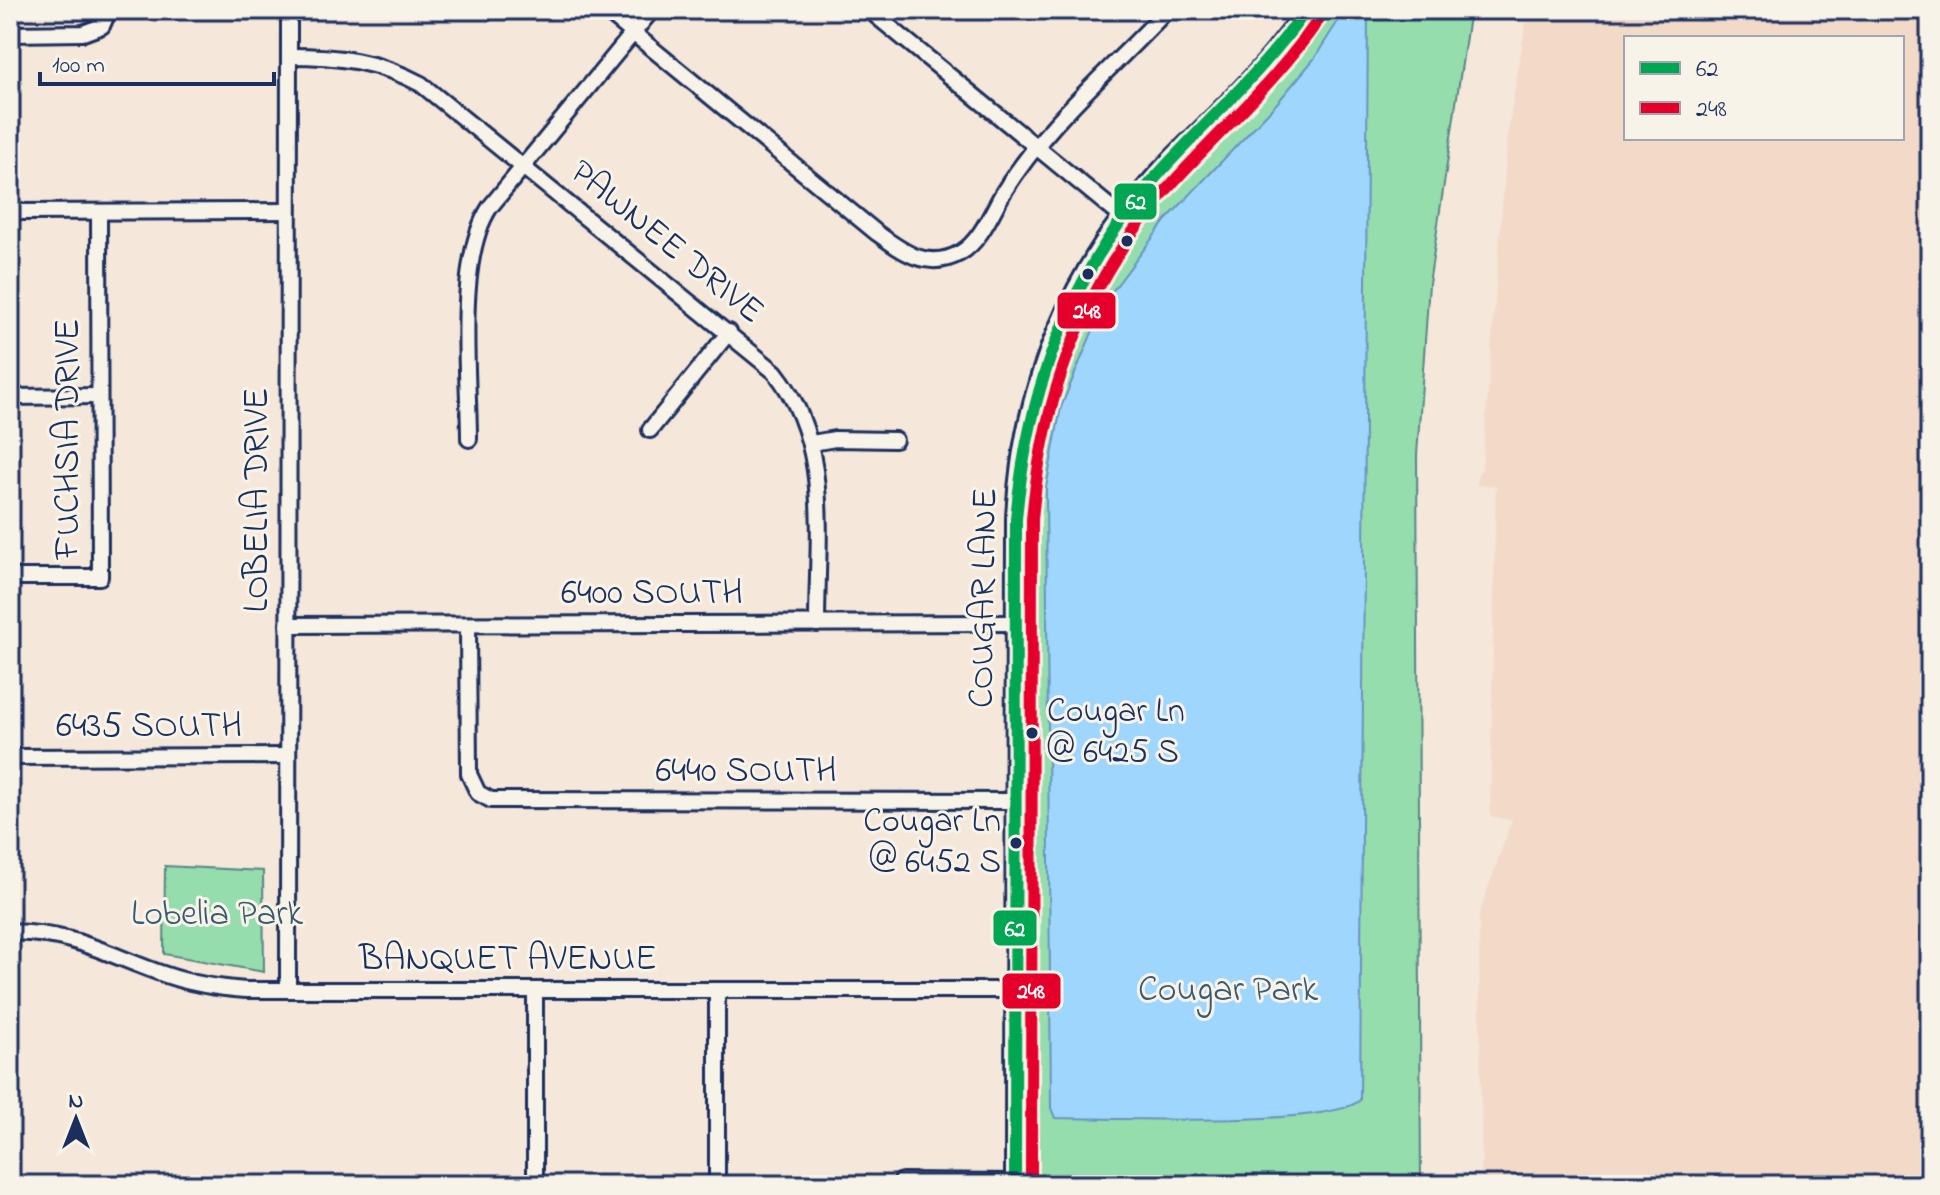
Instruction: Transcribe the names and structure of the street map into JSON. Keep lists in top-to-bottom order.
{
  "streets": {
    "main road": ["COUGAR LANE"],
    "street": [
      "PAWNEE DRIVE",
      "FUCHSIA DRIVE",
      "LOBELIA DRIVE",
      "6400 SOUTH",
      "6435 SOUTH",
      "6440 SOUTH",
      "BANQUET AVENUE"
    ]
  },
  "crossings": [
    ["PAWNEE DRIVE", "LOBELIA DRIVE"],
    ["PAWNEE DRIVE", "6400 SOUTH"],
    ["LOBELIA DRIVE", "6400 SOUTH"],
    ["LOBELIA DRIVE", "6435 SOUTH"],
    ["LOBELIA DRIVE", "BANQUET AVENUE"],
    ["6400 SOUTH", "COUGAR LANE"],
    ["6400 SOUTH", "6440 SOUTH"],
    ["COUGAR LANE", "6440 SOUTH"],
    ["COUGAR LANE", "BANQUET AVENUE"]
  ],
  "parks": ["Lobelia Park", "Cougar Park"],
  "places": ["Cougar Ln @ 6425 S", "Cougar Ln @ 6452 S"],
  "lines": ["transit line 62", "transit line 248"],
  "legend": ["62", "248"],
  "scale_bar": "100 m",
  "north": "top"
}
